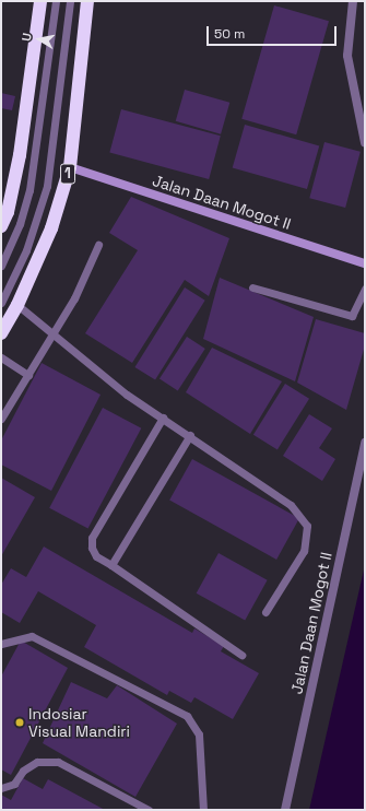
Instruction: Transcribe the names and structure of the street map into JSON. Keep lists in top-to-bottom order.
{
  "streets": {
    "highway": ["1"],
    "street": ["Jalan Daan Mogot II"]
  },
  "crossings": [
    ["1", "Jalan Daan Mogot II"]
  ],
  "places": ["Indosiar Visual Mandiri"],
  "scale_bar": "50 m",
  "north": "left"
}
